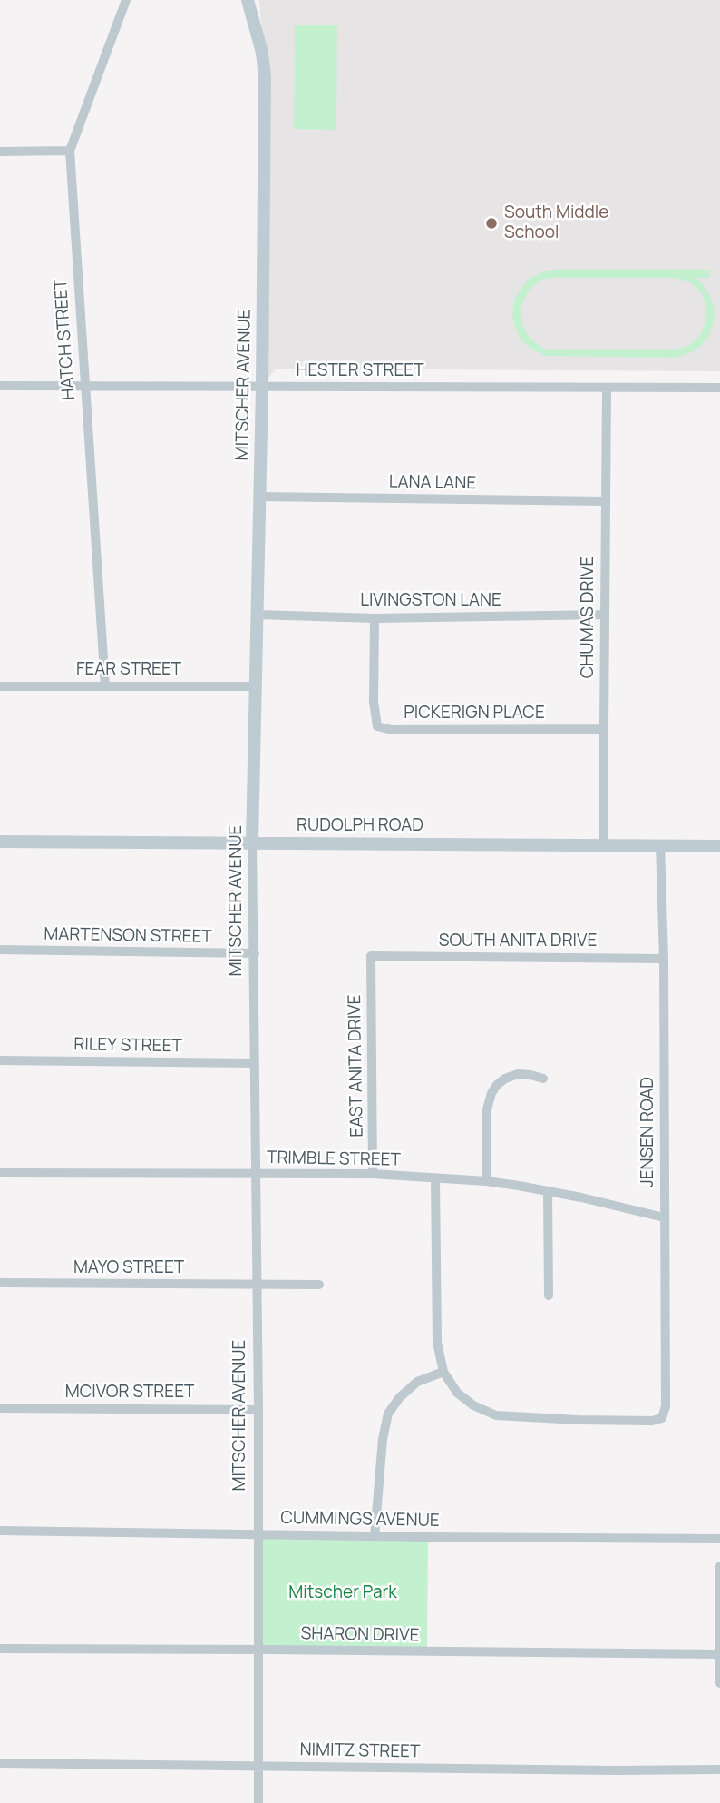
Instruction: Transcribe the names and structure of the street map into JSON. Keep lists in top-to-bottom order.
{
  "streets": {
    "street": [
      "HATCH STREET",
      "HESTER STREET",
      "MITSCHER AVENUE",
      "LANA LANE",
      "LIVINGSTON LANE",
      "CHUMAS DRIVE",
      "FEAR STREET",
      "PICKERIGN PLACE",
      "RUDOLPH ROAD",
      "MARTENSON STREET",
      "SOUTH ANITA DRIVE",
      "RILEY STREET",
      "EAST ANITA DRIVE",
      "JENSEN ROAD",
      "TRIMBLE STREET",
      "MAYO STREET",
      "MCIVOR STREET",
      "CUMMINGS AVENUE",
      "SHARON DRIVE",
      "NIMITZ STREET"
    ]
  },
  "crossings": [
    ["HATCH STREET", "HESTER STREET"],
    ["HATCH STREET", "FEAR STREET"],
    ["HESTER STREET", "MITSCHER AVENUE"],
    ["HESTER STREET", "CHUMAS DRIVE"],
    ["MITSCHER AVENUE", "LANA LANE"],
    ["MITSCHER AVENUE", "LIVINGSTON LANE"],
    ["MITSCHER AVENUE", "FEAR STREET"],
    ["MITSCHER AVENUE", "RUDOLPH ROAD"],
    ["MITSCHER AVENUE", "MARTENSON STREET"],
    ["MITSCHER AVENUE", "RILEY STREET"],
    ["MITSCHER AVENUE", "TRIMBLE STREET"],
    ["MITSCHER AVENUE", "MAYO STREET"],
    ["MITSCHER AVENUE", "MCIVOR STREET"],
    ["MITSCHER AVENUE", "CUMMINGS AVENUE"],
    ["MITSCHER AVENUE", "SHARON DRIVE"],
    ["MITSCHER AVENUE", "NIMITZ STREET"],
    ["LANA LANE", "CHUMAS DRIVE"],
    ["LIVINGSTON LANE", "CHUMAS DRIVE"],
    ["LIVINGSTON LANE", "PICKERIGN PLACE"],
    ["CHUMAS DRIVE", "PICKERIGN PLACE"],
    ["CHUMAS DRIVE", "RUDOLPH ROAD"],
    ["RUDOLPH ROAD", "JENSEN ROAD"],
    ["SOUTH ANITA DRIVE", "EAST ANITA DRIVE"],
    ["SOUTH ANITA DRIVE", "JENSEN ROAD"],
    ["EAST ANITA DRIVE", "TRIMBLE STREET"],
    ["JENSEN ROAD", "TRIMBLE STREET"]
  ],
  "parks": ["Mitscher Park"],
  "places": ["South Middle School"]
}
